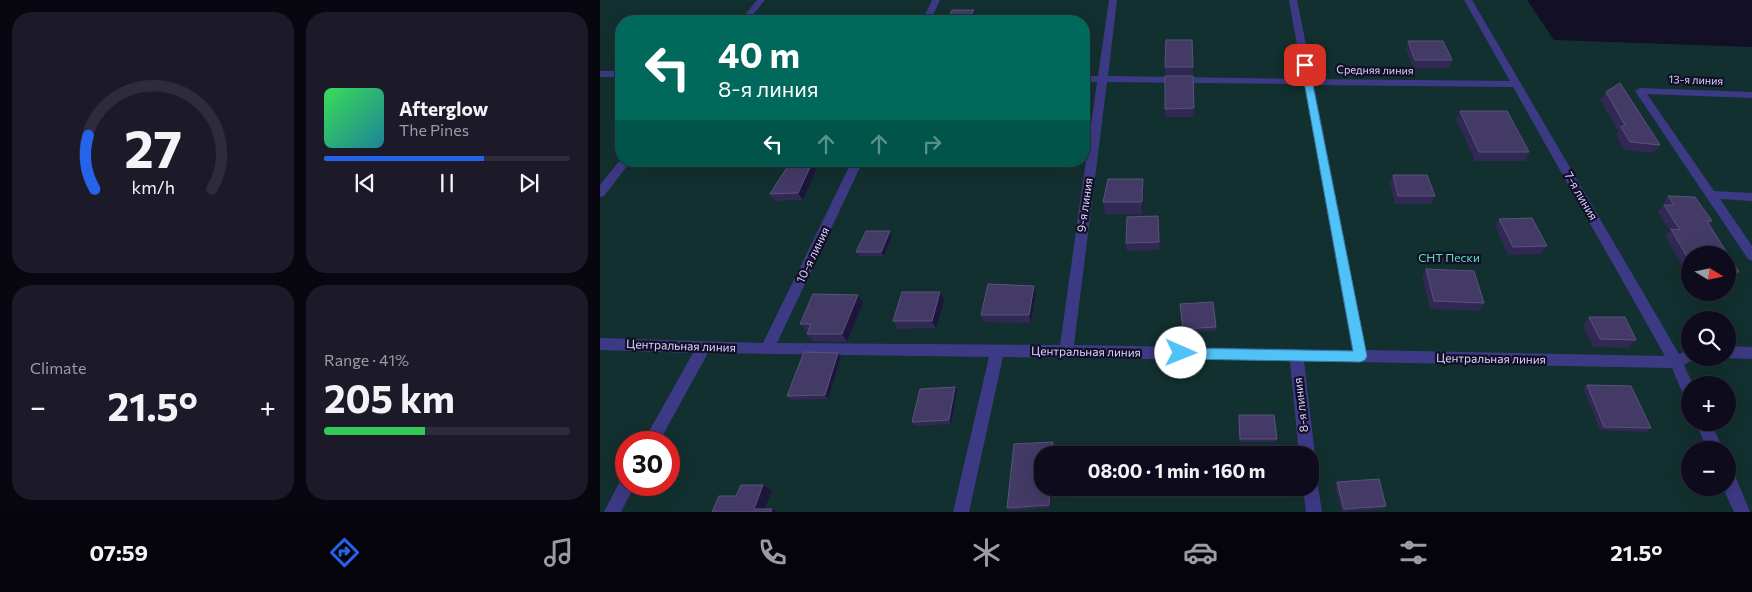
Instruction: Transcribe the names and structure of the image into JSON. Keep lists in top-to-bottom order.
{
  "streets": {
    "street": [
      "Средняя линия",
      "13-я линия",
      "7-я линия",
      "9-я линия",
      "10-я линия",
      "Центральная линия",
      "8-я линия"
    ]
  },
  "crossings": [
    ["Средняя линия", "7-я линия"],
    ["Средняя линия", "9-я линия"],
    ["7-я линия", "Центральная линия"],
    ["9-я линия", "Центральная линия"],
    ["10-я линия", "Центральная линия"],
    ["Центральная линия", "8-я линия"]
  ],
  "parks": ["СНТ Пески"],
  "north": "right",
  "page": {
    "turn": ["40 m", "8-я линия"],
    "song": ["Afterglow", "The Pines"],
    "map_buttons": ["+", "−"],
    "tile": [
      "Climate",
      ["Range · 41%", "205 km"]
    ],
    "heat": ["−", "21.5°", "+"],
    "limit": "30",
    "trip": "08:00 · 1 min · 160 m",
    "tabs": ["07:59", "21.5°"],
    "gauge": ["27", "km/h"]
  }
}
